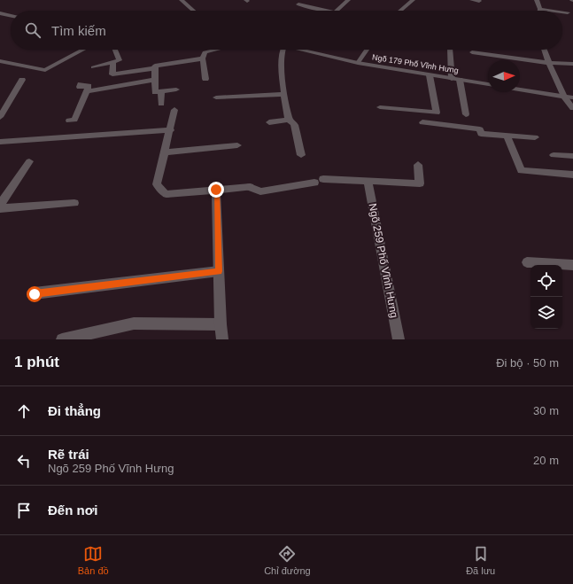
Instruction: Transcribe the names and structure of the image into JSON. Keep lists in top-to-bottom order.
{
  "streets": {
    "street": ["Ngõ 179 Phố Vĩnh Hưng", "Ngõ 259 Phố Vĩnh Hưng"]
  },
  "north": "right",
  "page": {
    "search": "Tìm kiếm",
    "heading": ["1 phút", "Đi bộ · 50 m"],
    "list": [
      ["Đi thẳng", "30 m"],
      ["Rẽ trái", "Ngõ 259 Phố Vĩnh Hưng", "20 m"],
      "Đến nơi"
    ],
    "nav": ["Bản đồ", "Chỉ đường", "Đã lưu"]
  }
}
